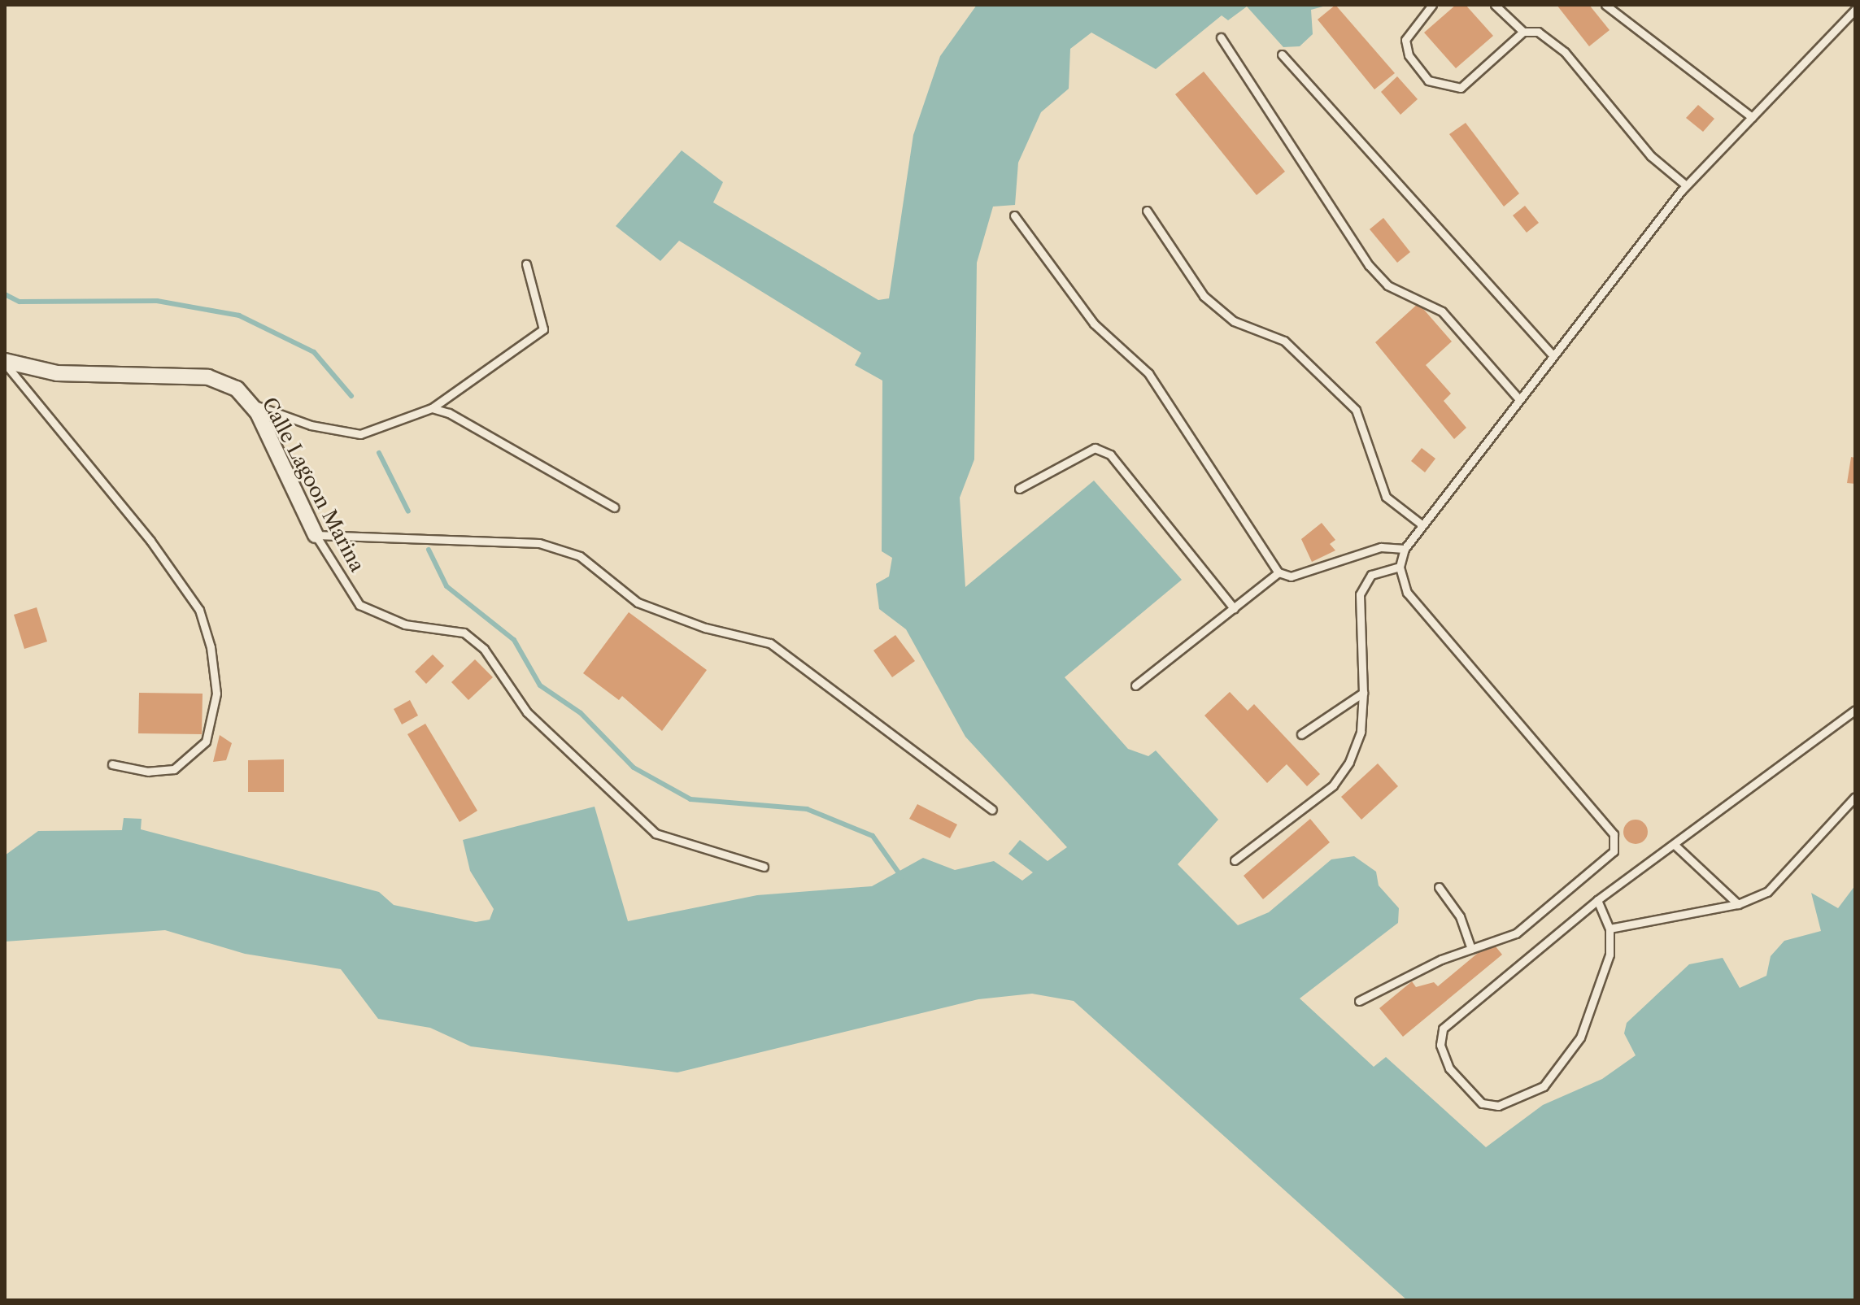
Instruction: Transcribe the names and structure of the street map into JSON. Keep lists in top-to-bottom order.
{
  "streets": {
    "street": ["Calle Lagoon Marina"]
  }
}
